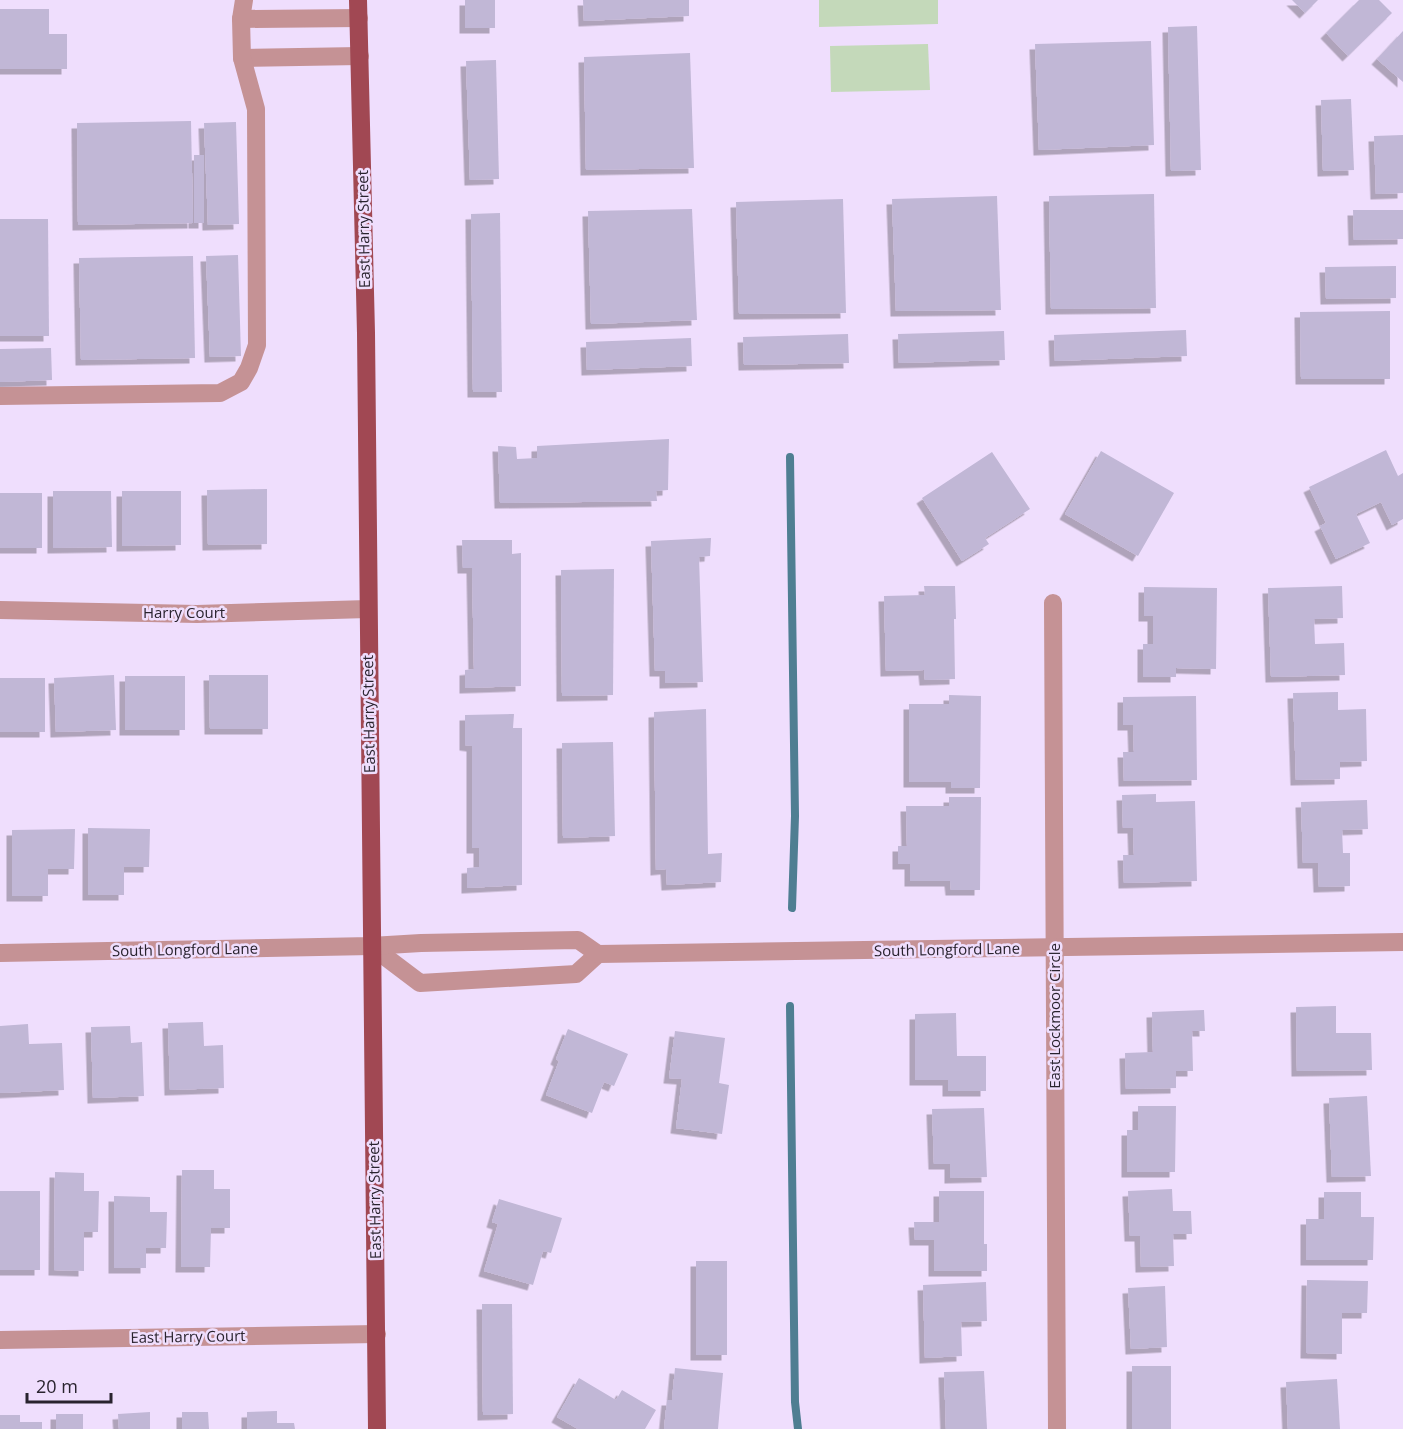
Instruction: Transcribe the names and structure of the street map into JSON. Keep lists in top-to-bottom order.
{
  "streets": {
    "main road": ["East Harry Street"],
    "street": [
      "Harry Court",
      "South Longford Lane",
      "East Lockmoor Circle",
      "East Harry Court"
    ]
  },
  "crossings": [
    ["East Harry Street", "Harry Court"],
    ["East Harry Street", "South Longford Lane"],
    ["East Harry Street", "East Harry Court"],
    ["South Longford Lane", "East Lockmoor Circle"]
  ],
  "scale_bar": "20 m"
}
